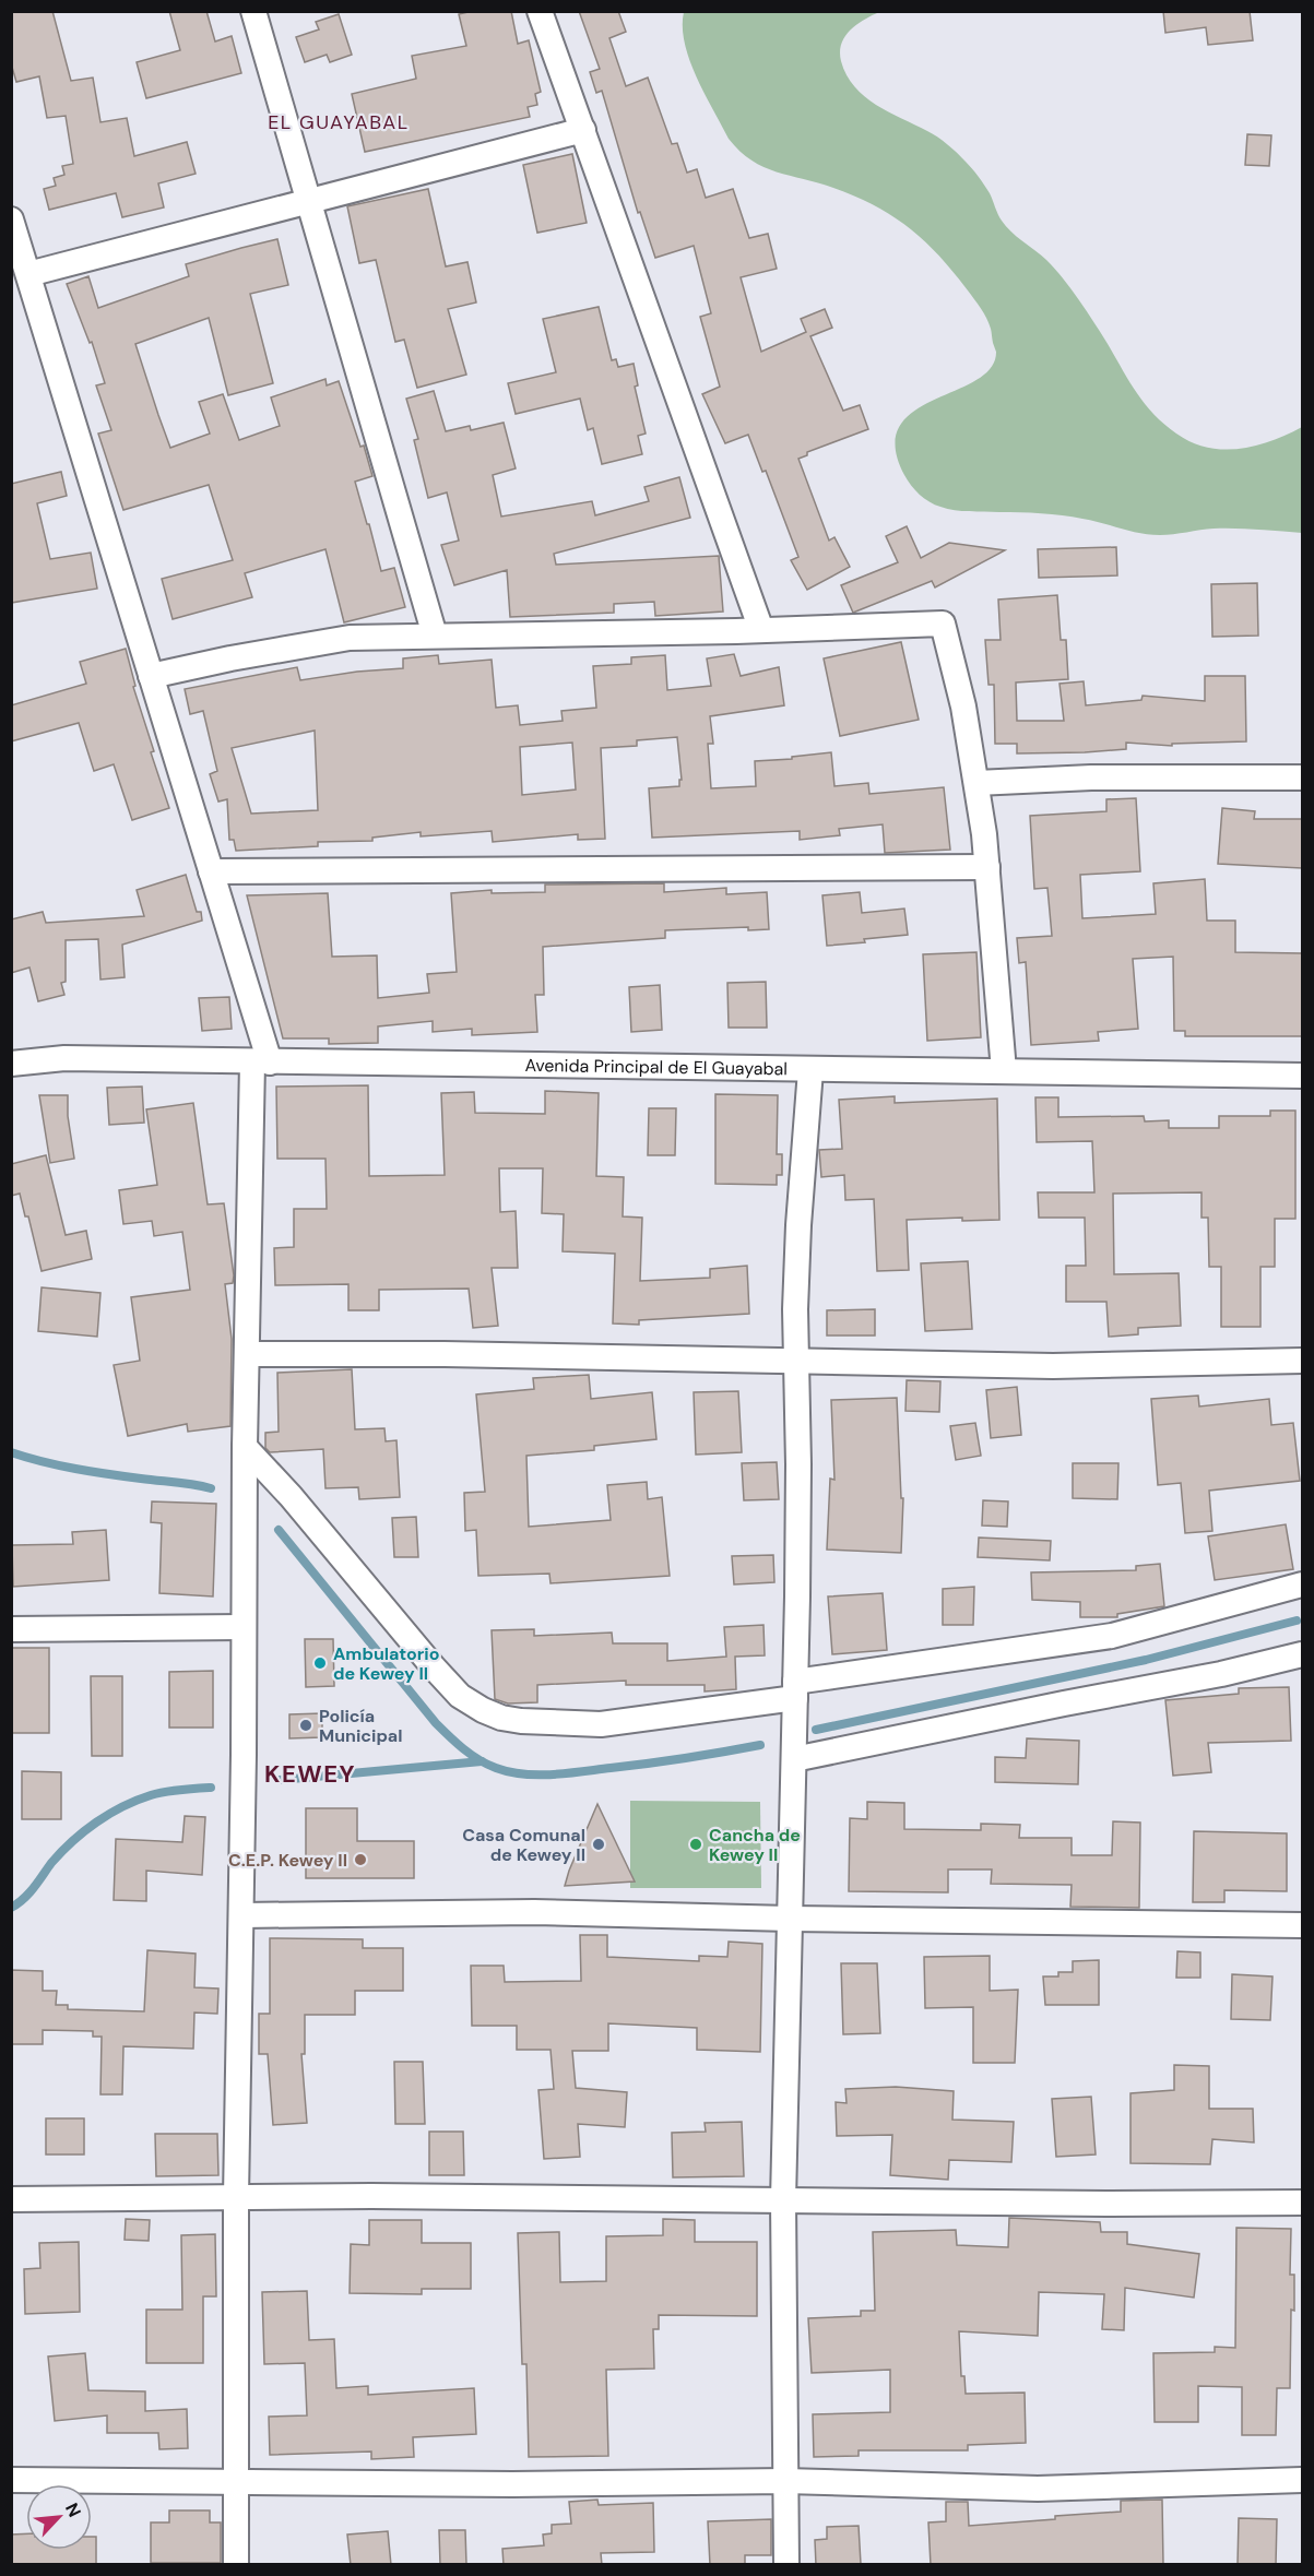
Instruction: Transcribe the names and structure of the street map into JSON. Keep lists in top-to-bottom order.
{
  "streets": {
    "street": ["Avenida Principal de El Guayabal"]
  },
  "districts": ["EL GUAYABAL", "KEWEY"],
  "places": [
    "Ambulatorio de Kewey II",
    "Policía Municipal",
    "Casa Comunal de Kewey II",
    "Cancha de Kewey II",
    "C.E.P. Kewey II"
  ],
  "north": "top right"
}
